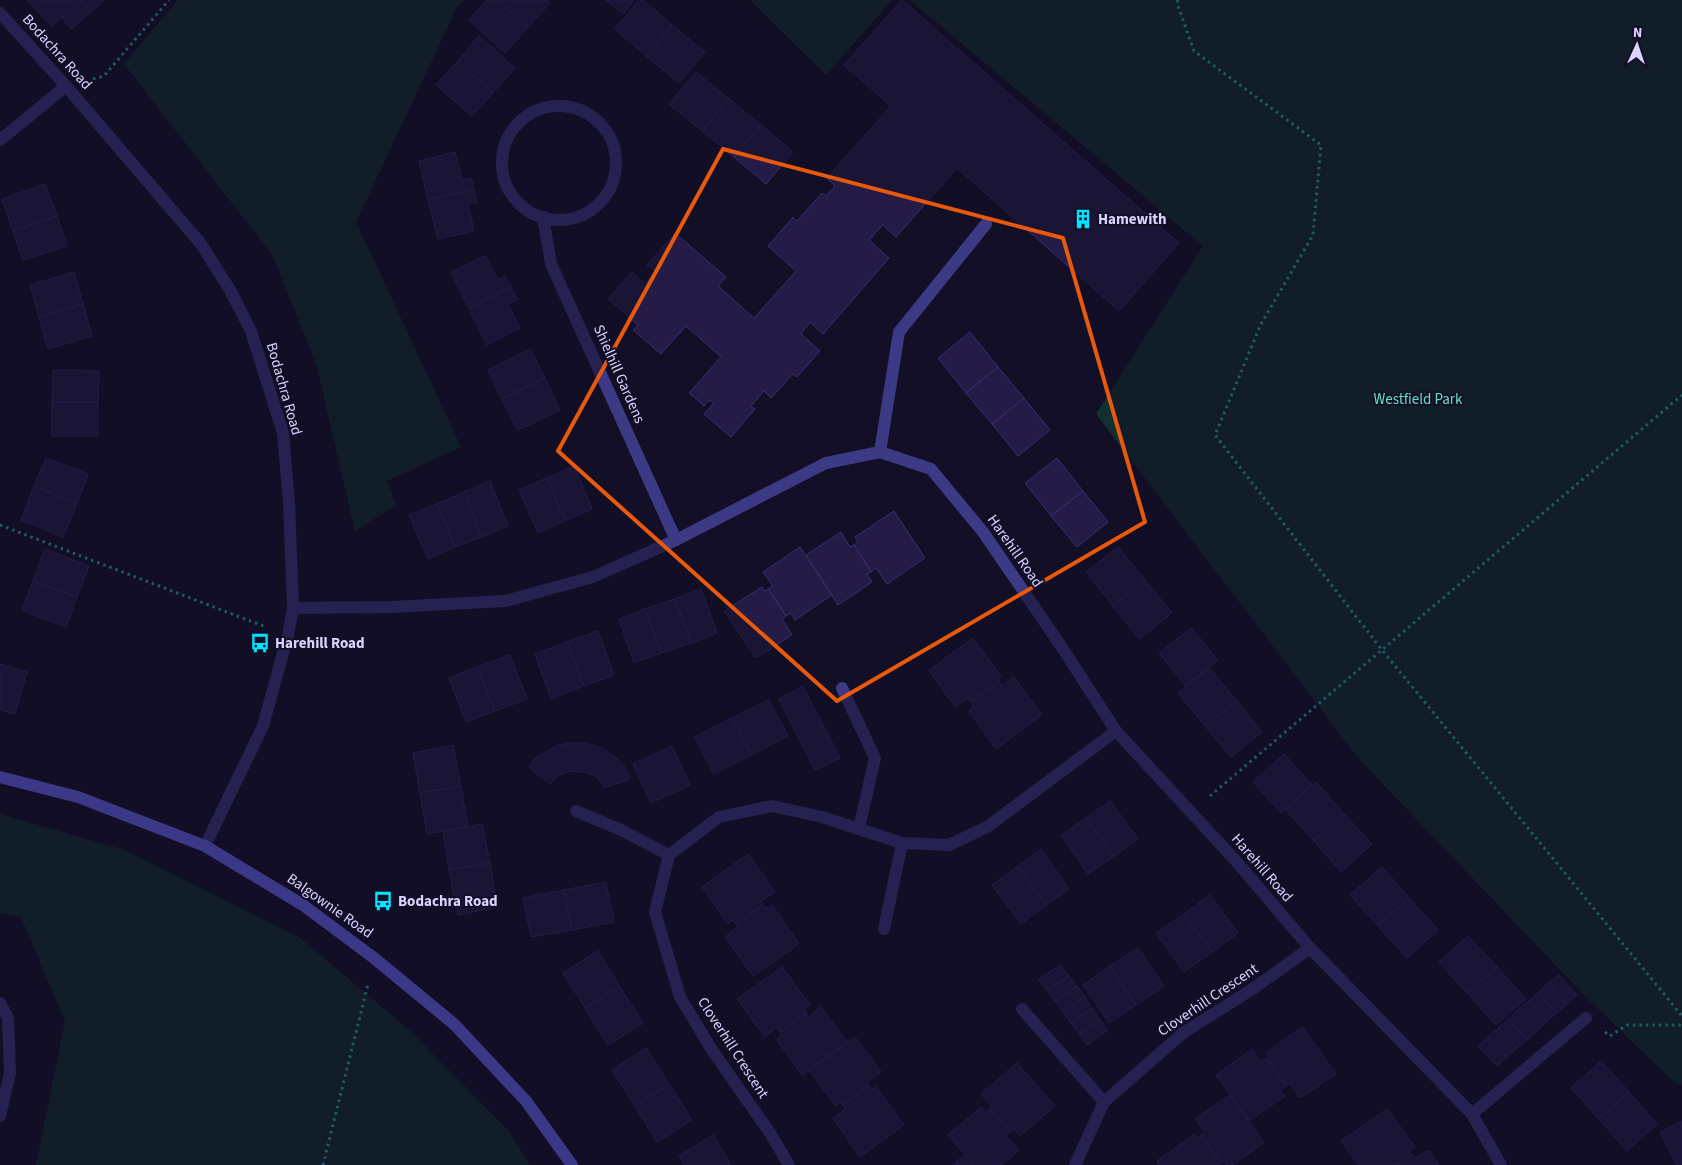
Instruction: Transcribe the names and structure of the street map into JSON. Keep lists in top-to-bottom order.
{
  "streets": {
    "street": [
      "Bodachra Road",
      "Shielhill Gardens",
      "Harehill Road",
      "Balgownie Road",
      "Cloverhill Crescent"
    ]
  },
  "crossings": [
    ["Bodachra Road", "Harehill Road"],
    ["Bodachra Road", "Balgownie Road"],
    ["Shielhill Gardens", "Harehill Road"],
    ["Harehill Road", "Cloverhill Crescent"]
  ],
  "parks": ["Westfield Park"],
  "places": {
    "building": ["Hamewith"],
    "bus stop": ["Harehill Road", "Bodachra Road"]
  },
  "north": "top"
}
